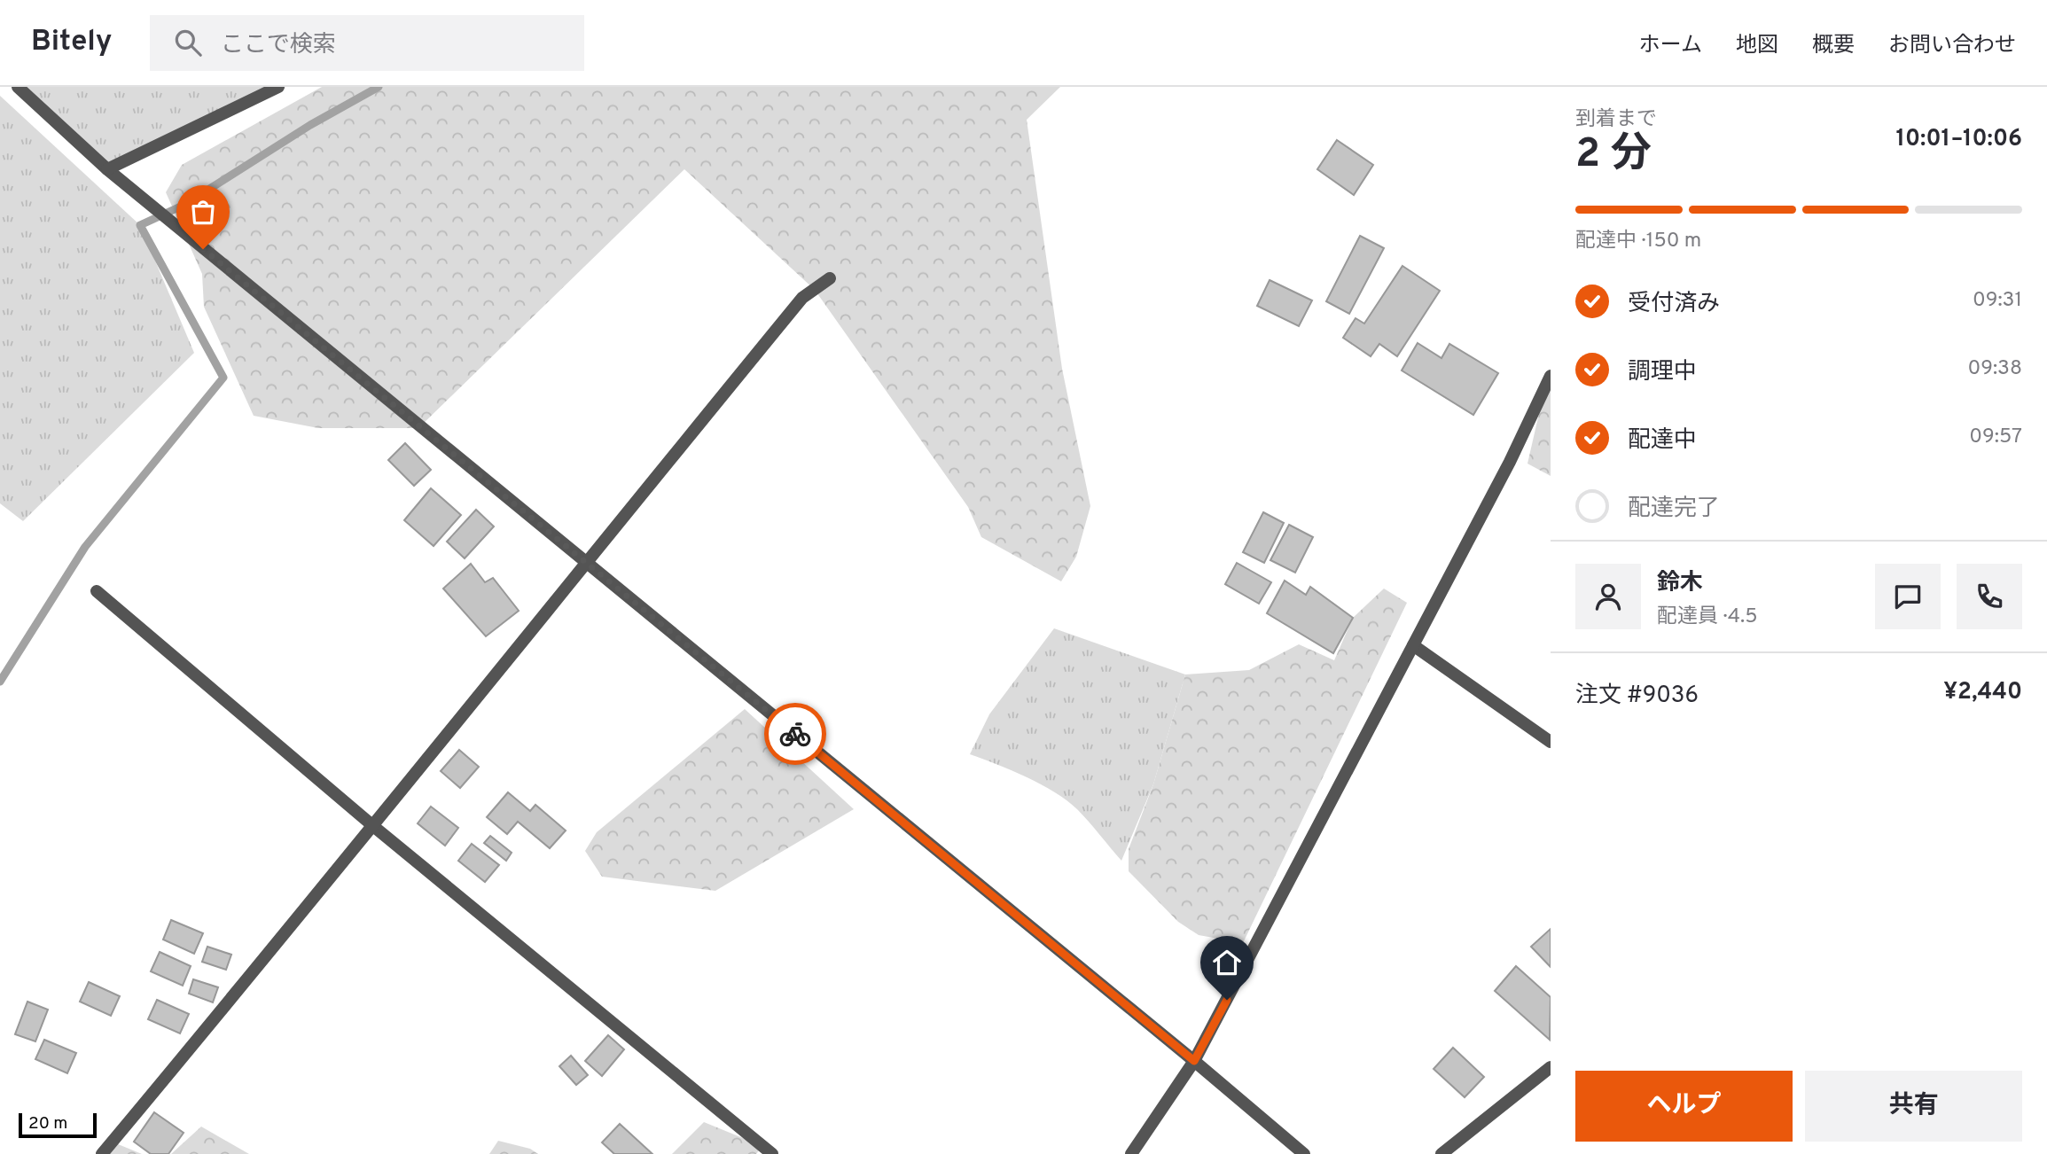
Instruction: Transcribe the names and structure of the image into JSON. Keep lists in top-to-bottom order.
{
  "scale_bar": "20 m",
  "page": {
    "header": "Bitely",
    "search": "ここで検索",
    "nav": [
      "ホーム",
      "地図",
      "概要",
      "お問い合わせ"
    ],
    "heading": ["2 分", "到着まで", "10:01–10:06"],
    "panel": [
      "鈴木",
      "配達員 · 4.5",
      "注文 #9036",
      "¥2,440"
    ],
    "bar": "配達中 · 150 m",
    "list": [
      ["受付済み", "09:31"],
      ["調理中", "09:38"],
      ["配達中", "09:57"],
      "配達完了"
    ],
    "buttons": ["ヘルプ", "共有"],
    "scale": "20 m"
  }
}
